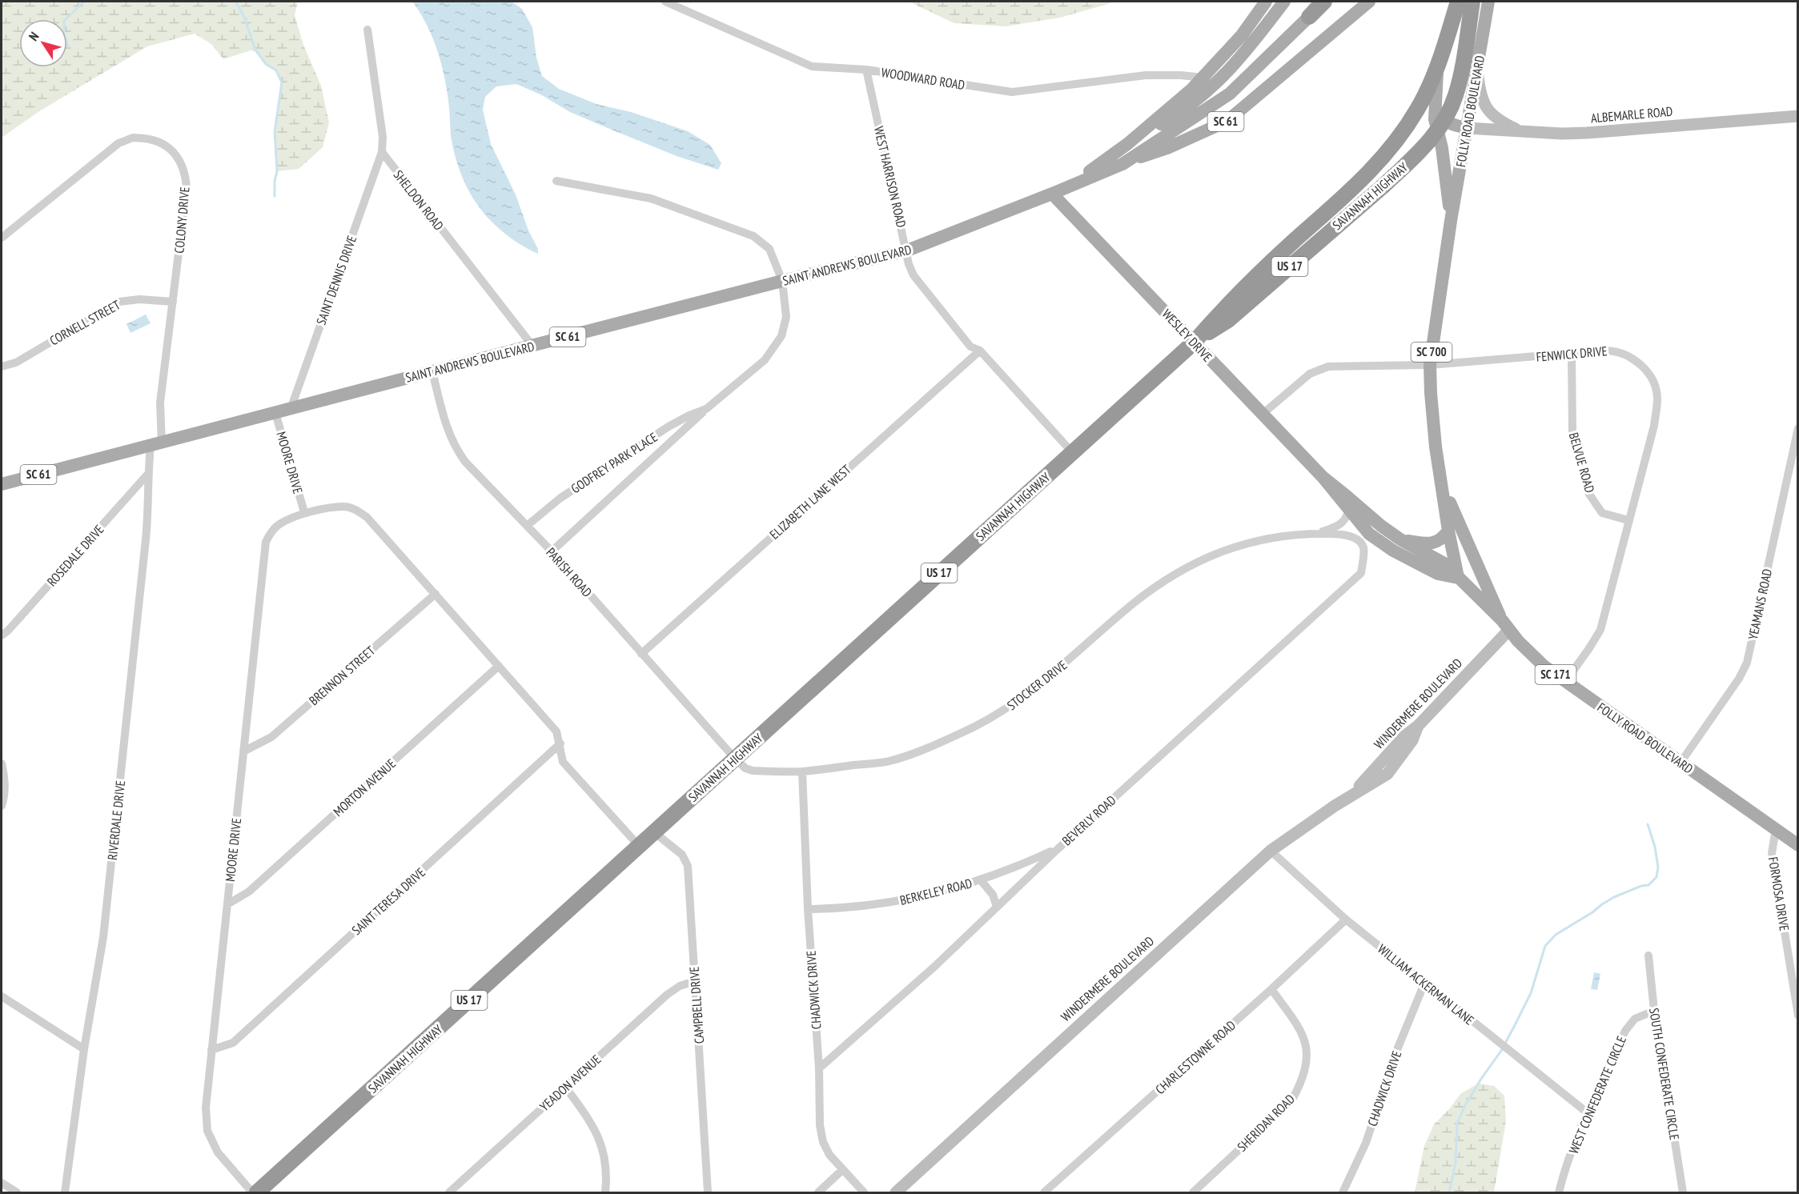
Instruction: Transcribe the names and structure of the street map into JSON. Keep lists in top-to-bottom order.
{
  "streets": {
    "highway": ["SAVANNAH HIGHWAY", "US 17"],
    "main road": [
      "FOLLY ROAD BOULEVARD",
      "SC 61",
      "SAINT ANDREWS BOULEVARD",
      "WESLEY DRIVE",
      "SC 700",
      "SC 171"
    ],
    "street": [
      "WOODWARD ROAD",
      "ALBEMARLE ROAD",
      "WEST HARRISON ROAD",
      "SHELDON ROAD",
      "COLONY DRIVE",
      "SAINT DENNIS DRIVE",
      "CORNELL STREET",
      "FENWICK DRIVE",
      "MOORE DRIVE",
      "GODFREY PARK PLACE",
      "BELVUE ROAD",
      "ELIZABETH LANE WEST",
      "ROSEDALE DRIVE",
      "PARISH ROAD",
      "YEAMANS ROAD",
      "BRENNON STREET",
      "STOCKER DRIVE",
      "WINDERMERE BOULEVARD",
      "MORTON AVENUE",
      "RIVERDALE DRIVE",
      "BEVERLY ROAD",
      "BERKELEY ROAD",
      "FORMOSA DRIVE",
      "SAINT TERESA DRIVE",
      "WILLIAM ACKERMAN LANE",
      "CHADWICK DRIVE",
      "CAMPBELL DRIVE",
      "CHARLESTOWNE ROAD",
      "SOUTH CONFEDERATE CIRCLE",
      "YEADON AVENUE",
      "WEST CONFEDERATE CIRCLE",
      "SHERIDAN ROAD"
    ]
  },
  "crossings": [
    ["WOODWARD ROAD", "WEST HARRISON ROAD"],
    ["WOODWARD ROAD", "SAINT ANDREWS BOULEVARD"],
    ["FOLLY ROAD BOULEVARD", "ALBEMARLE ROAD"],
    ["FOLLY ROAD BOULEVARD", "SAVANNAH HIGHWAY"],
    ["FOLLY ROAD BOULEVARD", "WESLEY DRIVE"],
    ["FOLLY ROAD BOULEVARD", "FENWICK DRIVE"],
    ["FOLLY ROAD BOULEVARD", "YEAMANS ROAD"],
    ["FOLLY ROAD BOULEVARD", "WINDERMERE BOULEVARD"],
    ["FOLLY ROAD BOULEVARD", "FORMOSA DRIVE"],
    ["SC 61", "SAINT ANDREWS BOULEVARD"],
    ["WEST HARRISON ROAD", "SAVANNAH HIGHWAY"],
    ["WEST HARRISON ROAD", "SAINT ANDREWS BOULEVARD"],
    ["WEST HARRISON ROAD", "ELIZABETH LANE WEST"],
    ["SAVANNAH HIGHWAY", "WESLEY DRIVE"],
    ["SAVANNAH HIGHWAY", "MOORE DRIVE"],
    ["SAVANNAH HIGHWAY", "PARISH ROAD"],
    ["SAVANNAH HIGHWAY", "STOCKER DRIVE"],
    ["SAVANNAH HIGHWAY", "CAMPBELL DRIVE"],
    ["SHELDON ROAD", "SAINT ANDREWS BOULEVARD"],
    ["SHELDON ROAD", "SAINT DENNIS DRIVE"],
    ["COLONY DRIVE", "SAINT ANDREWS BOULEVARD"],
    ["COLONY DRIVE", "CORNELL STREET"],
    ["COLONY DRIVE", "RIVERDALE DRIVE"],
    ["SAINT ANDREWS BOULEVARD", "SAINT DENNIS DRIVE"],
    ["SAINT ANDREWS BOULEVARD", "WESLEY DRIVE"],
    ["SAINT ANDREWS BOULEVARD", "MOORE DRIVE"],
    ["SAINT ANDREWS BOULEVARD", "GODFREY PARK PLACE"],
    ["SAINT ANDREWS BOULEVARD", "PARISH ROAD"],
    ["SAINT ANDREWS BOULEVARD", "RIVERDALE DRIVE"],
    ["WESLEY DRIVE", "FENWICK DRIVE"],
    ["WESLEY DRIVE", "STOCKER DRIVE"],
    ["FENWICK DRIVE", "BELVUE ROAD"],
    ["MOORE DRIVE", "BRENNON STREET"],
    ["MOORE DRIVE", "MORTON AVENUE"],
    ["MOORE DRIVE", "SAINT TERESA DRIVE"],
    ["GODFREY PARK PLACE", "PARISH ROAD"],
    ["ELIZABETH LANE WEST", "PARISH ROAD"],
    ["ROSEDALE DRIVE", "RIVERDALE DRIVE"],
    ["PARISH ROAD", "STOCKER DRIVE"],
    ["STOCKER DRIVE", "BEVERLY ROAD"],
    ["STOCKER DRIVE", "CHADWICK DRIVE"],
    ["WINDERMERE BOULEVARD", "WILLIAM ACKERMAN LANE"],
    ["BEVERLY ROAD", "BERKELEY ROAD"],
    ["BEVERLY ROAD", "CHADWICK DRIVE"],
    ["BERKELEY ROAD", "CHADWICK DRIVE"],
    ["WILLIAM ACKERMAN LANE", "CHADWICK DRIVE"],
    ["WILLIAM ACKERMAN LANE", "CHARLESTOWNE ROAD"],
    ["WILLIAM ACKERMAN LANE", "WEST CONFEDERATE CIRCLE"],
    ["CAMPBELL DRIVE", "YEADON AVENUE"],
    ["CHARLESTOWNE ROAD", "SHERIDAN ROAD"],
    ["SOUTH CONFEDERATE CIRCLE", "WEST CONFEDERATE CIRCLE"]
  ],
  "north": "top left"
}
